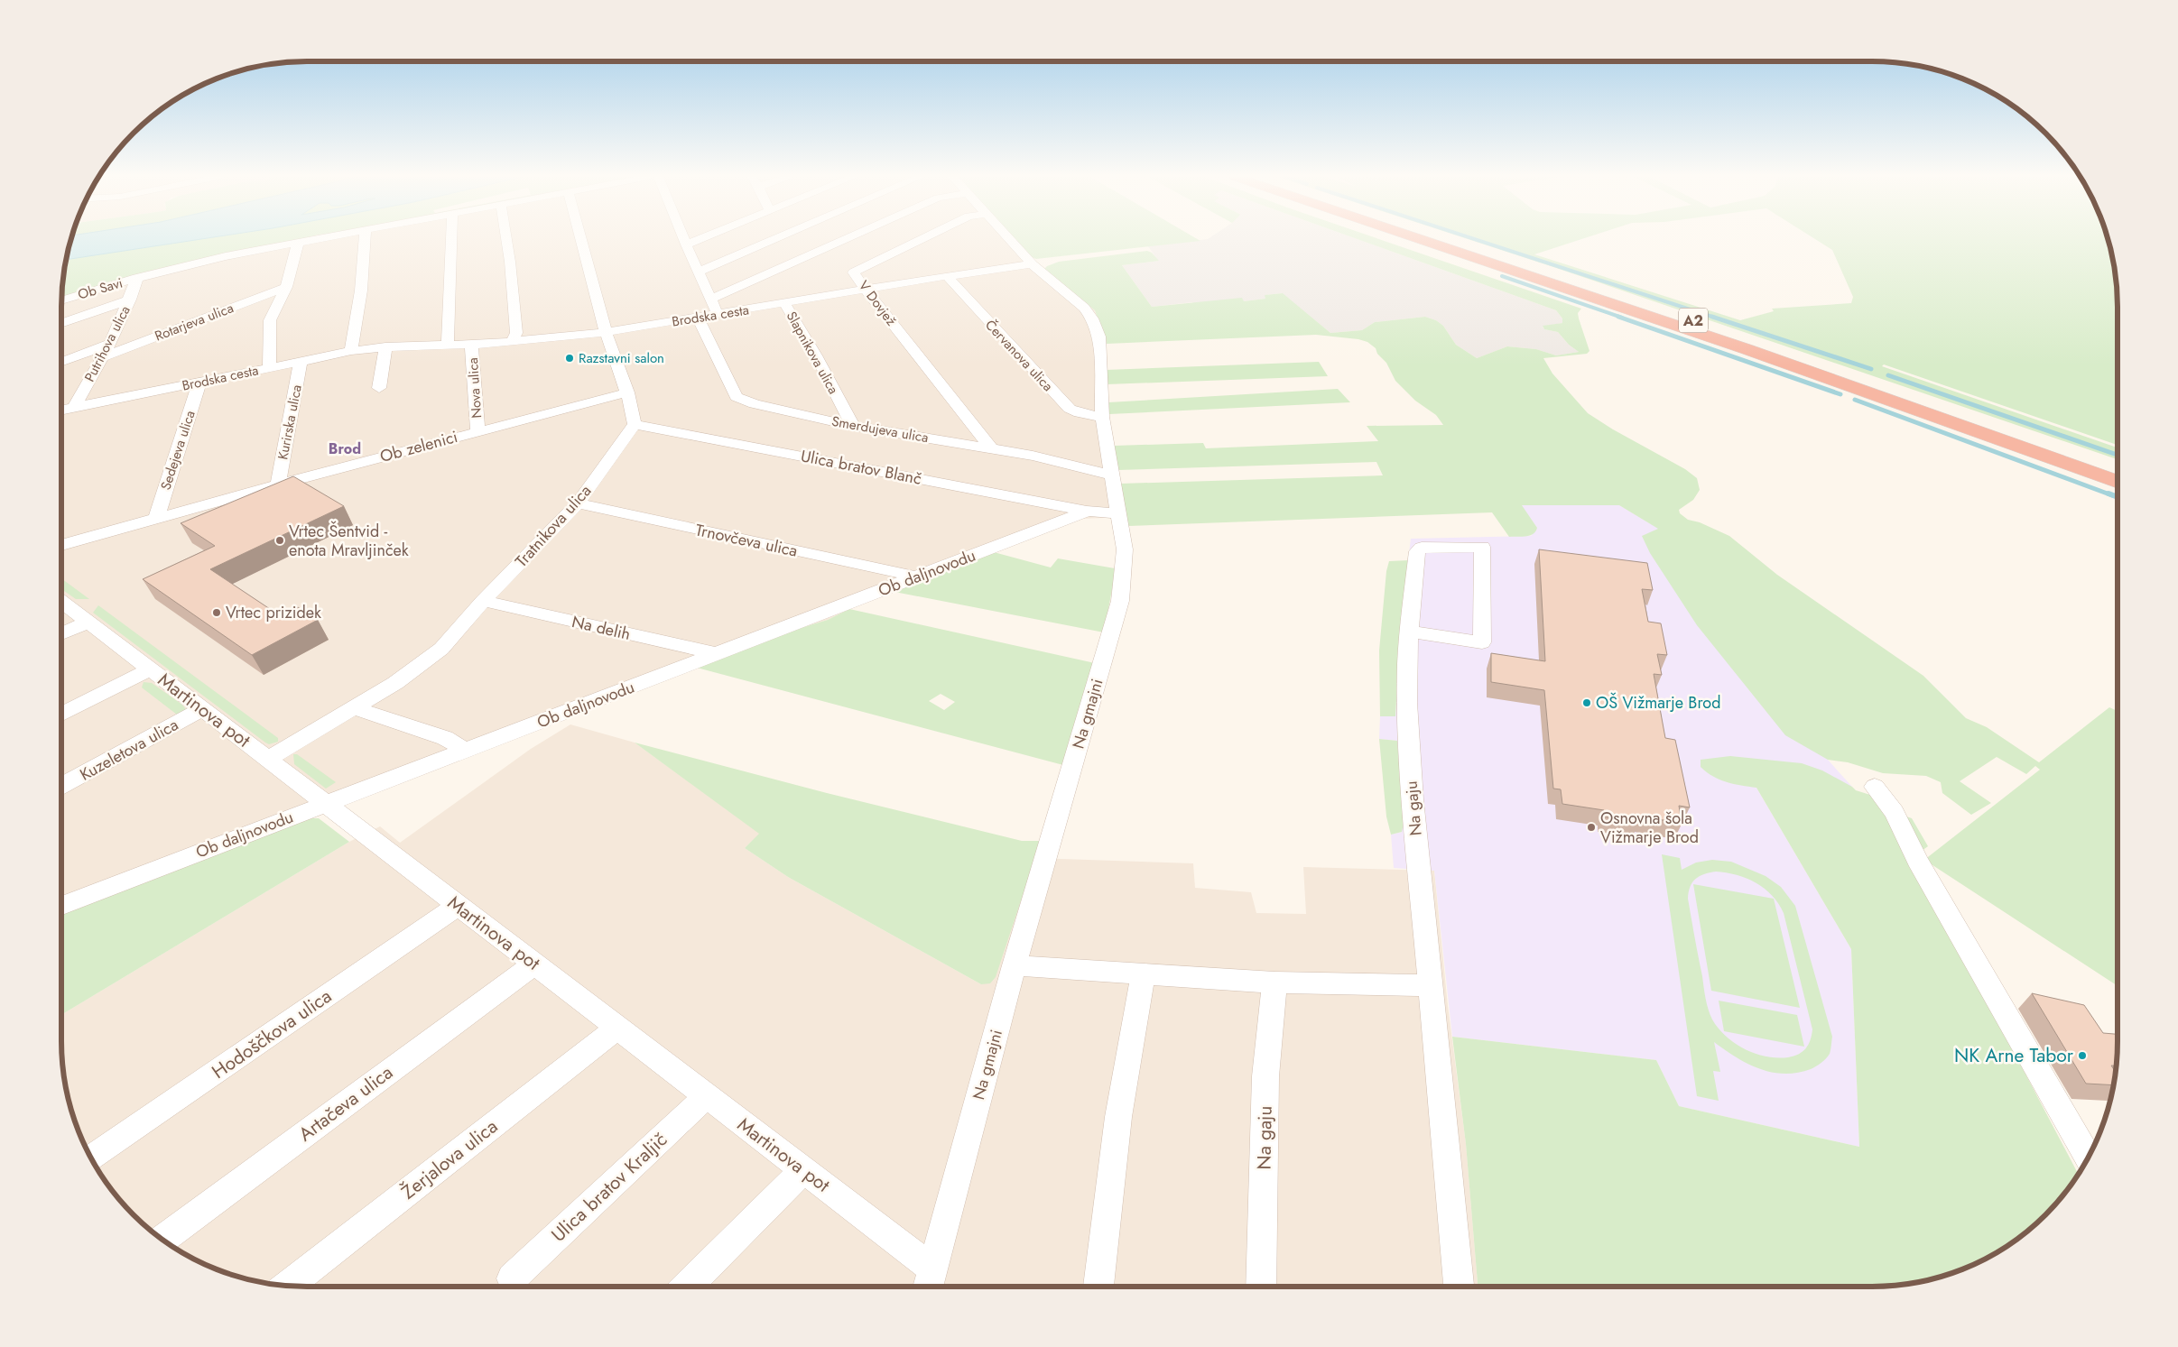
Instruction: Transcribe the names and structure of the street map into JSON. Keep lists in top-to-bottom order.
{
  "streets": {
    "highway": ["A2"],
    "street": [
      "Ob Savi",
      "V Dovjež",
      "Brodska cesta",
      "Rotarjeva ulica",
      "Putrihova ulica",
      "Slapnikova ulica",
      "Červanova ulica",
      "Nova ulica",
      "Kurirska ulica",
      "Smerdujeva ulica",
      "Ob zelenici",
      "Sedejeva ulica",
      "Ulica bratov Blanč",
      "Tratnikova ulica",
      "Trnovčeva ulica",
      "Ob daljnovodu",
      "Na delih",
      "Martinova pot",
      "Na gmajni",
      "Kuzeletova ulica",
      "Na gaju",
      "Hodoščkova ulica",
      "Artačeva ulica",
      "Žerjalova ulica",
      "Ulica bratov Kraljič"
    ]
  },
  "crossings": [
    ["Ob Savi", "Putrihova ulica"],
    ["V Dovjež", "Brodska cesta"],
    ["V Dovjež", "Smerdujeva ulica"],
    ["Brodska cesta", "Putrihova ulica"],
    ["Brodska cesta", "Slapnikova ulica"],
    ["Brodska cesta", "Červanova ulica"],
    ["Brodska cesta", "Nova ulica"],
    ["Brodska cesta", "Kurirska ulica"],
    ["Brodska cesta", "Smerdujeva ulica"],
    ["Brodska cesta", "Sedejeva ulica"],
    ["Brodska cesta", "Na gmajni"],
    ["Rotarjeva ulica", "Putrihova ulica"],
    ["Slapnikova ulica", "Smerdujeva ulica"],
    ["Červanova ulica", "Na gmajni"],
    ["Nova ulica", "Ob zelenici"],
    ["Kurirska ulica", "Ob zelenici"],
    ["Smerdujeva ulica", "Na gmajni"],
    ["Ob zelenici", "Sedejeva ulica"],
    ["Ulica bratov Blanč", "Tratnikova ulica"],
    ["Ulica bratov Blanč", "Ob daljnovodu"],
    ["Tratnikova ulica", "Trnovčeva ulica"],
    ["Tratnikova ulica", "Na delih"],
    ["Tratnikova ulica", "Martinova pot"],
    ["Trnovčeva ulica", "Ob daljnovodu"],
    ["Ob daljnovodu", "Na delih"],
    ["Ob daljnovodu", "Martinova pot"],
    ["Ob daljnovodu", "Na gmajni"],
    ["Martinova pot", "Na gmajni"],
    ["Martinova pot", "Kuzeletova ulica"],
    ["Martinova pot", "Hodoščkova ulica"],
    ["Martinova pot", "Artačeva ulica"],
    ["Martinova pot", "Žerjalova ulica"],
    ["Martinova pot", "Ulica bratov Kraljič"]
  ],
  "districts": ["Brod"],
  "places": [
    "Razstavni salon",
    "Vrtec Šentvid - enota Mravljinček",
    "Vrtec prizidek",
    "OŠ Vižmarje Brod",
    "Osnovna šola Vižmarje Brod",
    "NK Arne Tabor"
  ]
}
